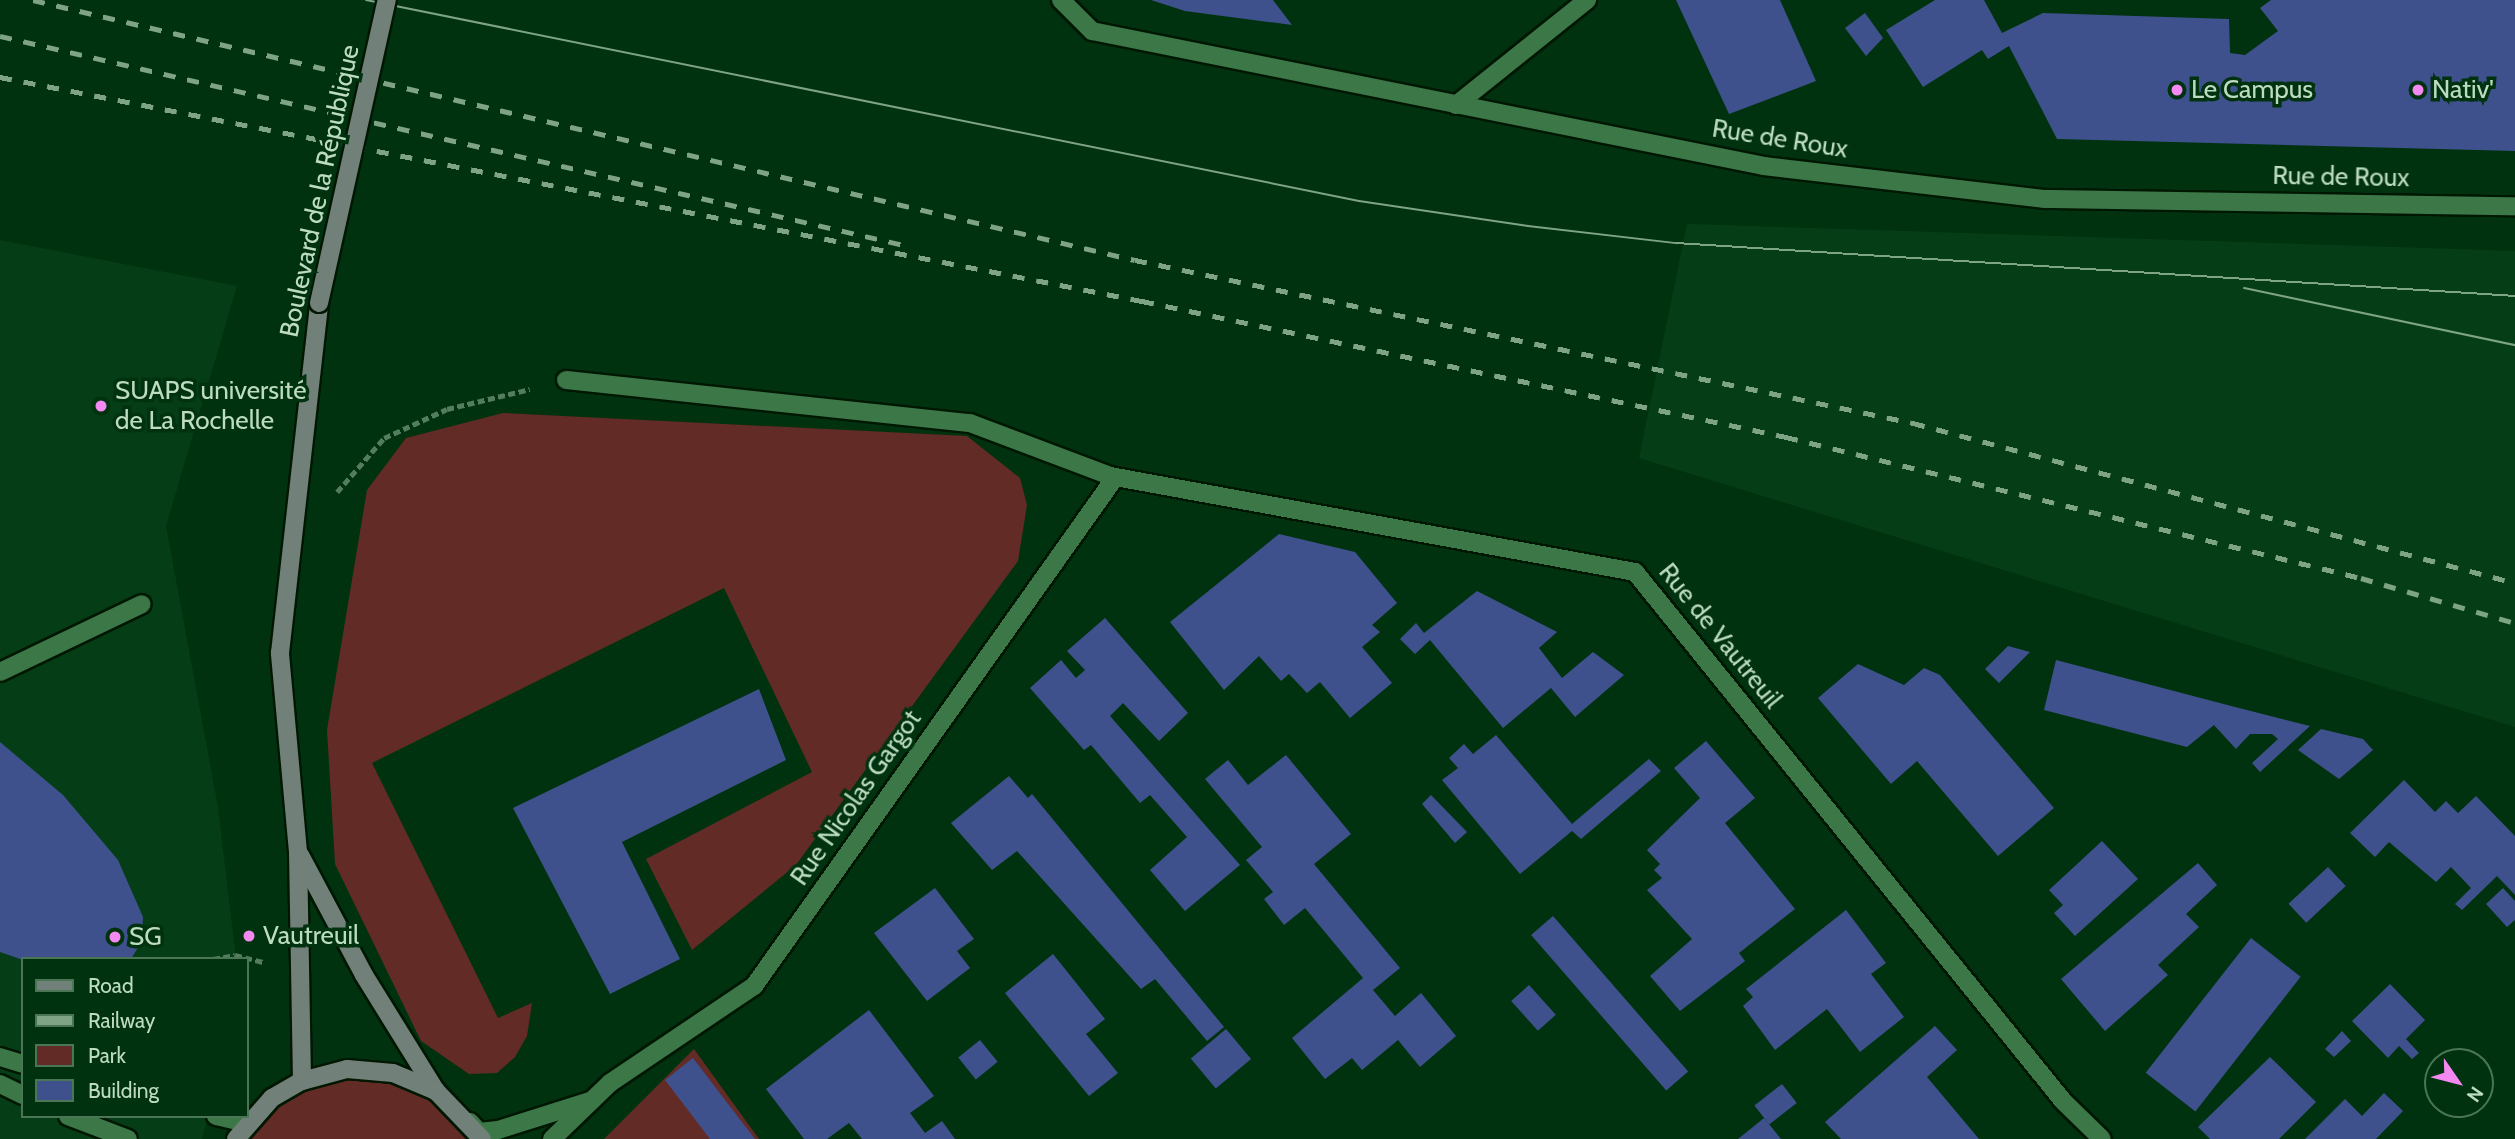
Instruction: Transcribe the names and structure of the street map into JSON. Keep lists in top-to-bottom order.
{
  "streets": {
    "main road": ["Boulevard de la République"],
    "street": ["Rue de Roux", "Rue de Vautreuil", "Rue Nicolas Gargot"]
  },
  "crossings": [
    ["Rue de Vautreuil", "Rue Nicolas Gargot"]
  ],
  "places": [
    "Le Campus",
    "Nativ'",
    "SUAPS université de La Rochelle",
    "Vautreuil",
    "SG"
  ],
  "legend": [
    "Road",
    "Railway",
    "Park",
    "Building"
  ],
  "north": "bottom right"
}
